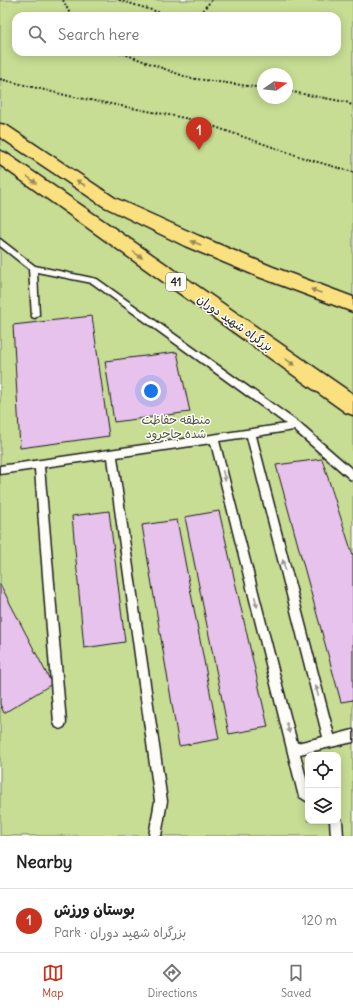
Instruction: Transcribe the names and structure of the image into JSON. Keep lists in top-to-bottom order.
{
  "streets": {
    "highway": ["41", "بزرگراه شهید دوران"]
  },
  "parks": ["منطقه حفاظت شده جاجرود"],
  "north": "right",
  "page": {
    "search": "Search here",
    "pins": "1",
    "heading": "Nearby",
    "list": [
      {
        "mark": "1",
        "name": "بوستان ورزش",
        "note": "Park · بزرگراه شهید دوران",
        "value": "120 m"
      }
    ],
    "nav": ["Map", "Directions", "Saved"]
  }
}
